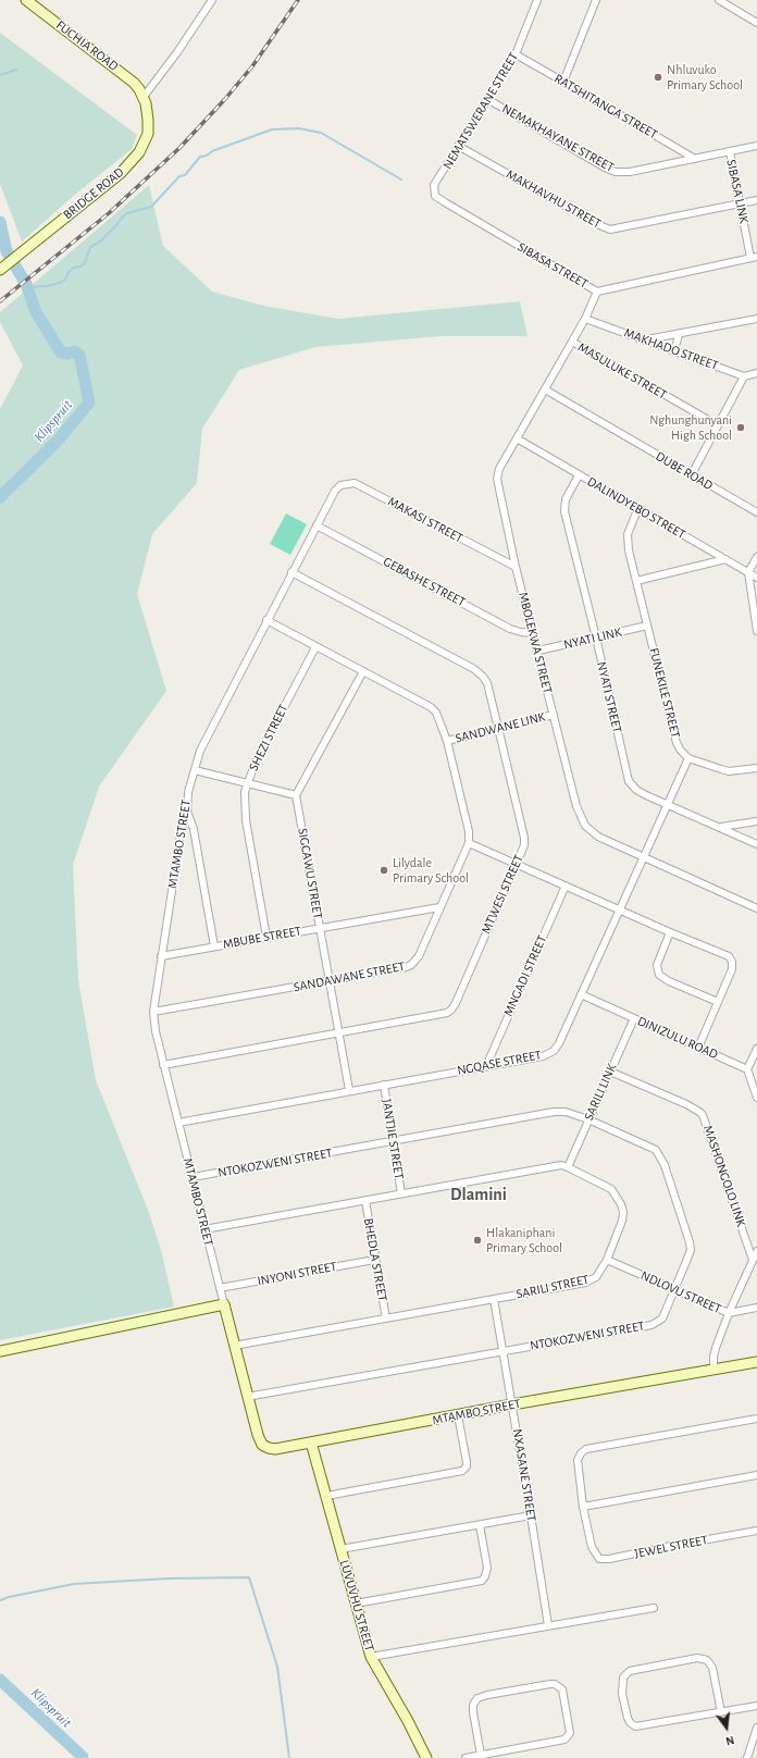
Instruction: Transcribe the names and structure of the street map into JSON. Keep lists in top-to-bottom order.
{
  "streets": {
    "street": [
      "FUCHIA ROAD",
      "RATSHITANGA STREET",
      "NEMATSWERANE STREET",
      "NEMAKHAYANE STREET",
      "SIBASA LINK",
      "BRIDGE ROAD",
      "MAKHAVHU STREET",
      "SIBASA STREET",
      "MAKHADO STREET",
      "MASULUKE STREET",
      "DUBE ROAD",
      "DALINDYEBO STREET",
      "MAKASI STREET",
      "GEBASHE STREET",
      "NYATI LINK",
      "MBOLEKWA STREET",
      "FUNEKILE STREET",
      "NYATI STREET",
      "SANDWANE LINK",
      "SHEZI STREET",
      "MTAMBO STREET",
      "SIGCAWU STREET",
      "MTWESI STREET",
      "MBUBE STREET",
      "MNGADI STREET",
      "SANDAWANE STREET",
      "DINIZULU ROAD",
      "NGQASE STREET",
      "SARILI LINK",
      "JANTJIE STREET",
      "NTOKOZWENI STREET",
      "MASHONGOLO LINK",
      "BHEDLA STREET",
      "INYONI STREET",
      "SARILI STREET",
      "NDLOVU STREET",
      "NXASANE STREET",
      "JEWEL STREET",
      "LUVUVHU STREET"
    ]
  },
  "crossings": [
    ["FUCHIA ROAD", "BRIDGE ROAD"],
    ["RATSHITANGA STREET", "NEMATSWERANE STREET"],
    ["RATSHITANGA STREET", "NEMAKHAYANE STREET"],
    ["NEMATSWERANE STREET", "NEMAKHAYANE STREET"],
    ["NEMATSWERANE STREET", "MAKHAVHU STREET"],
    ["NEMATSWERANE STREET", "SIBASA STREET"],
    ["NEMAKHAYANE STREET", "SIBASA LINK"],
    ["SIBASA LINK", "MAKHAVHU STREET"],
    ["SIBASA LINK", "SIBASA STREET"],
    ["SIBASA STREET", "MBOLEKWA STREET"],
    ["MAKHADO STREET", "MBOLEKWA STREET"],
    ["MASULUKE STREET", "MBOLEKWA STREET"],
    ["DUBE ROAD", "MBOLEKWA STREET"],
    ["DALINDYEBO STREET", "MBOLEKWA STREET"],
    ["DALINDYEBO STREET", "FUNEKILE STREET"],
    ["DALINDYEBO STREET", "NYATI STREET"],
    ["MAKASI STREET", "MBOLEKWA STREET"],
    ["MAKASI STREET", "MTAMBO STREET"],
    ["GEBASHE STREET", "MBOLEKWA STREET"],
    ["GEBASHE STREET", "MTAMBO STREET"],
    ["NYATI LINK", "MBOLEKWA STREET"],
    ["NYATI LINK", "FUNEKILE STREET"],
    ["NYATI LINK", "NYATI STREET"],
    ["MBOLEKWA STREET", "SANDWANE LINK"],
    ["MBOLEKWA STREET", "NGQASE STREET"],
    ["FUNEKILE STREET", "NGQASE STREET"],
    ["NYATI STREET", "NGQASE STREET"],
    ["SANDWANE LINK", "MTWESI STREET"],
    ["SHEZI STREET", "MBUBE STREET"],
    ["MTAMBO STREET", "MTWESI STREET"],
    ["MTAMBO STREET", "MBUBE STREET"],
    ["MTAMBO STREET", "SANDAWANE STREET"],
    ["MTAMBO STREET", "NGQASE STREET"],
    ["MTAMBO STREET", "NTOKOZWENI STREET"],
    ["MTAMBO STREET", "INYONI STREET"],
    ["MTAMBO STREET", "SARILI STREET"],
    ["MTAMBO STREET", "NXASANE STREET"],
    ["MTAMBO STREET", "LUVUVHU STREET"],
    ["SIGCAWU STREET", "MTWESI STREET"],
    ["SIGCAWU STREET", "MBUBE STREET"],
    ["SIGCAWU STREET", "SANDAWANE STREET"],
    ["SIGCAWU STREET", "NGQASE STREET"],
    ["MBUBE STREET", "SANDAWANE STREET"],
    ["MNGADI STREET", "NGQASE STREET"],
    ["DINIZULU ROAD", "NGQASE STREET"],
    ["DINIZULU ROAD", "SARILI LINK"],
    ["NGQASE STREET", "JANTJIE STREET"],
    ["SARILI LINK", "NTOKOZWENI STREET"],
    ["SARILI LINK", "MASHONGOLO LINK"],
    ["SARILI LINK", "SARILI STREET"],
    ["JANTJIE STREET", "NTOKOZWENI STREET"],
    ["JANTJIE STREET", "SARILI STREET"],
    ["NTOKOZWENI STREET", "NDLOVU STREET"],
    ["NTOKOZWENI STREET", "NXASANE STREET"],
    ["BHEDLA STREET", "INYONI STREET"],
    ["BHEDLA STREET", "SARILI STREET"],
    ["SARILI STREET", "NDLOVU STREET"],
    ["SARILI STREET", "NXASANE STREET"]
  ],
  "districts": ["Dlamini"],
  "water": ["Klipspruit"],
  "places": [
    "Nhluvuko Primary School",
    "Nghunghunyani High School",
    "Lilydale Primary School",
    "Hlakaniphani Primary School"
  ],
  "north": "bottom"
}
